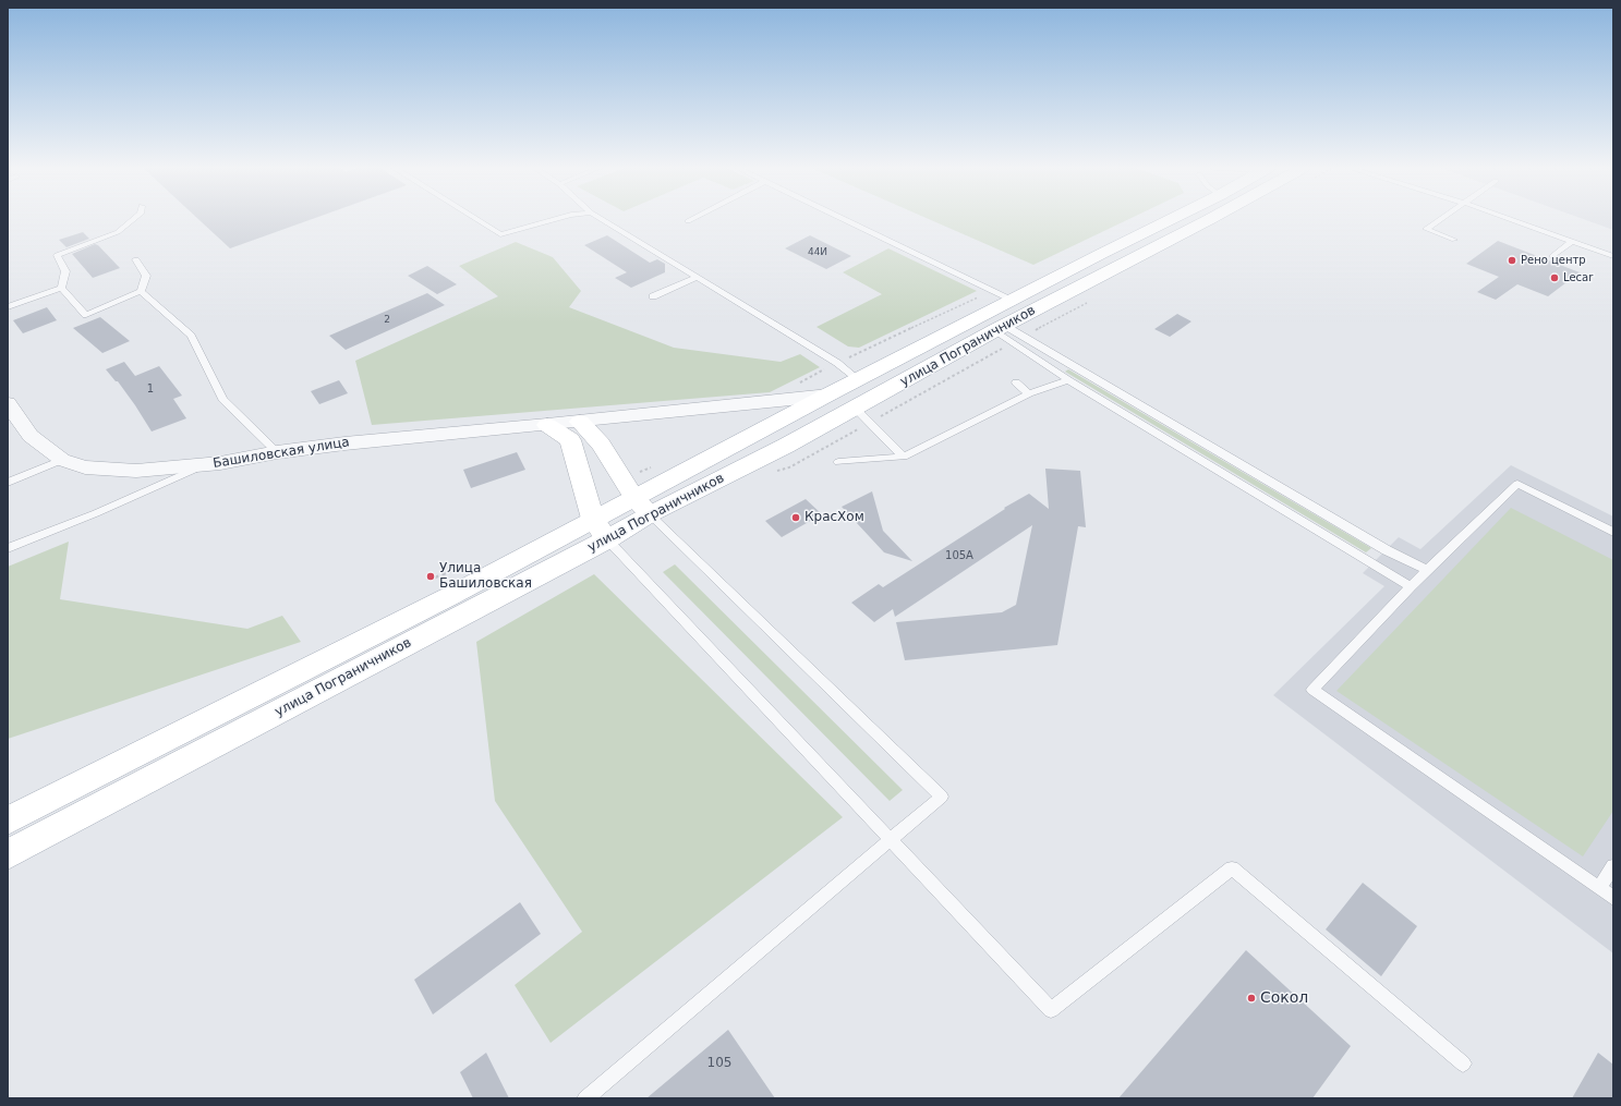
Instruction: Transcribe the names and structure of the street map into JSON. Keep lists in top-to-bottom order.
{
  "streets": {
    "main road": ["улица Пограничников"],
    "street": ["Башиловская улица"]
  },
  "crossings": [
    ["улица Пограничников", "Башиловская улица"]
  ],
  "places": [
    "Рено центр",
    "Lecar",
    "КрасХом",
    "Улица Башиловская",
    "Сокол"
  ],
  "house_numbers": [
    "44И",
    "2",
    "1",
    "105А",
    "105"
  ]
}
